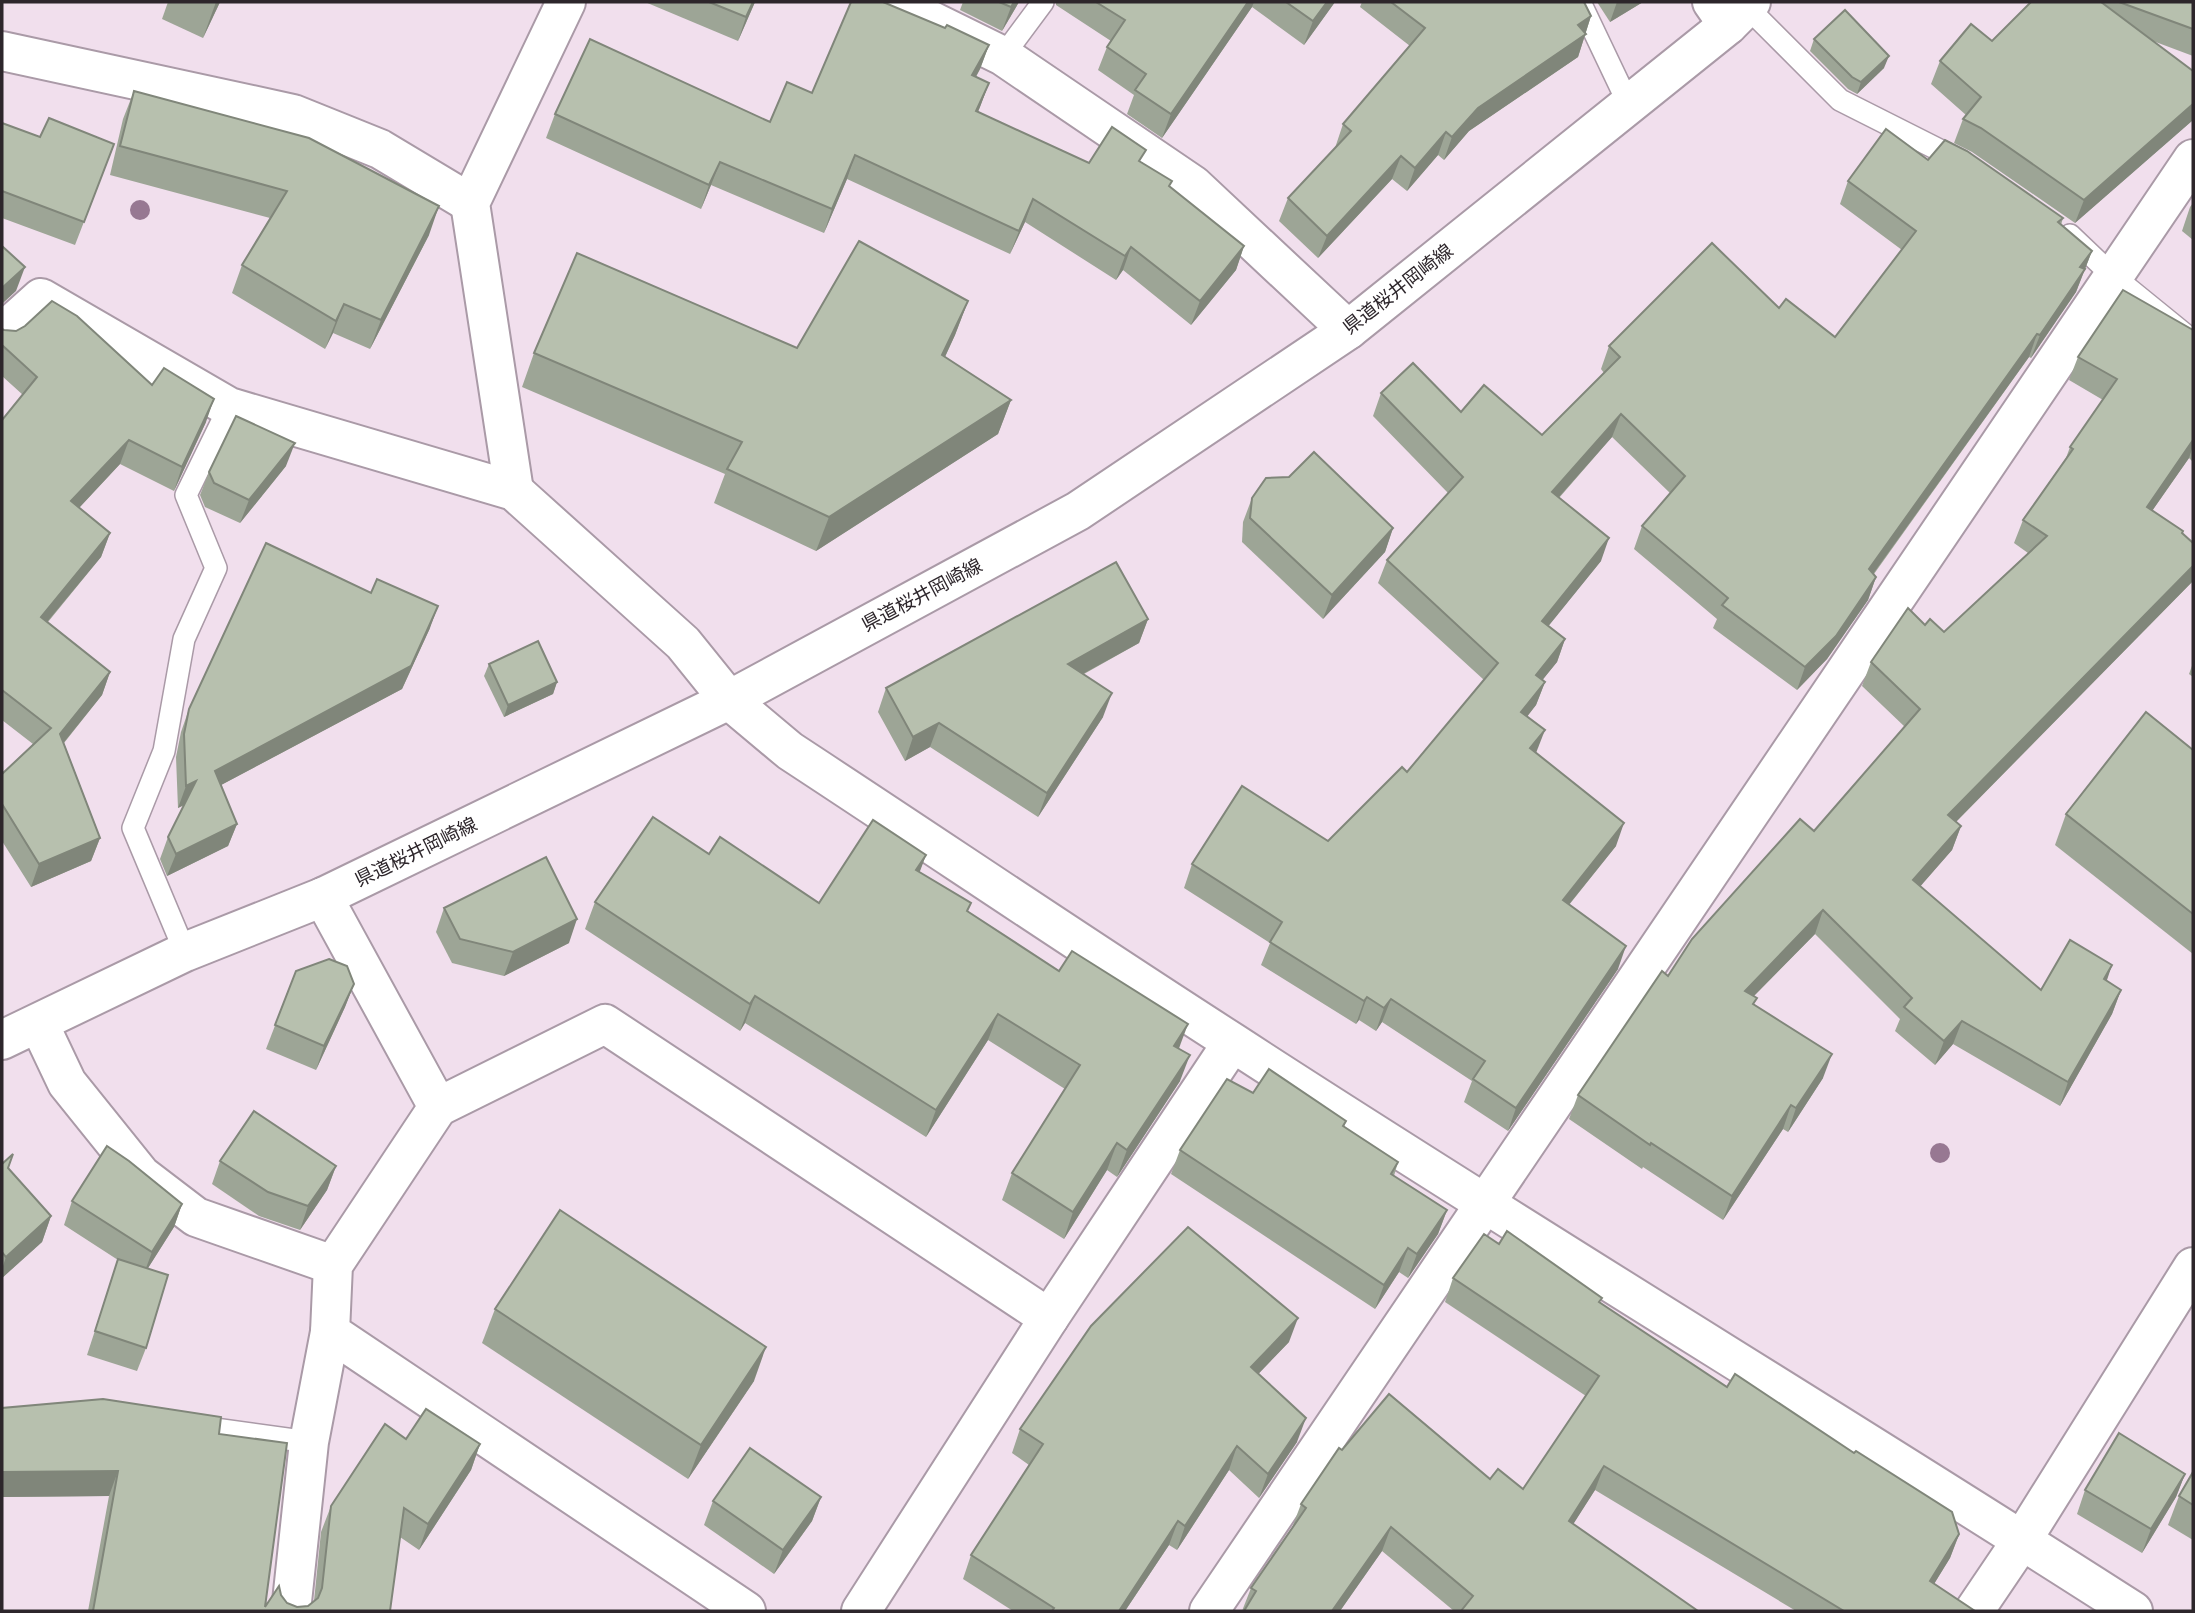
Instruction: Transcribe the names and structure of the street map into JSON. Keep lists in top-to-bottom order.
{
  "streets": {
    "street": ["県道桜井岡崎線"]
  }
}
